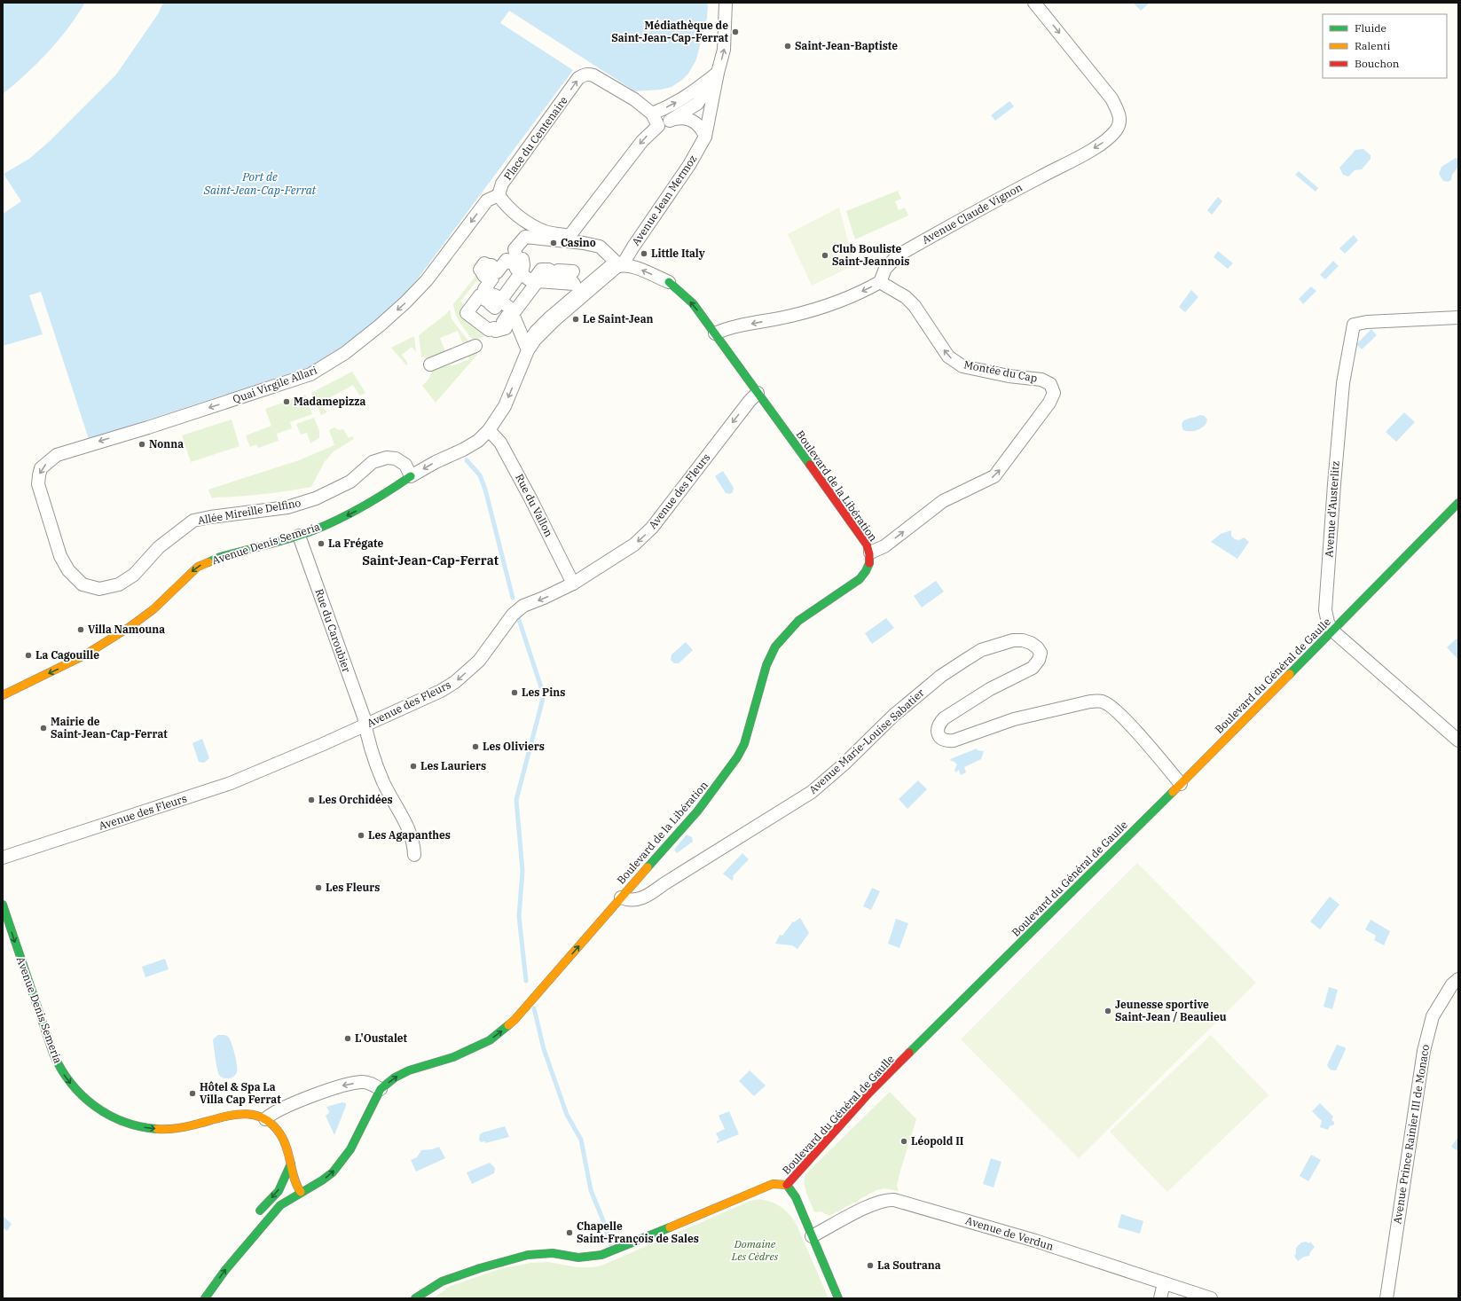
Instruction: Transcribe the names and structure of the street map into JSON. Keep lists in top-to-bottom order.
{
  "streets": {
    "main road": ["Boulevard de la Libération", "Avenue Denis Semeria", "Boulevard du Général de Gaulle"],
    "street": [
      "Place du Centenaire",
      "Avenue Jean Mermoz",
      "Avenue Claude Vignon",
      "Montée du Cap",
      "Quai Virgile Allari",
      "Avenue des Fleurs",
      "Rue du Vallon",
      "Avenue d'Austerlitz",
      "Allée Mireille Delfino",
      "Rue du Caroubier",
      "Avenue Marie-Louise Sabatier",
      "Avenue Prince Rainier III de Monaco",
      "Avenue de Verdun"
    ]
  },
  "crossings": [
    ["Place du Centenaire", "Avenue Jean Mermoz"],
    ["Place du Centenaire", "Quai Virgile Allari"],
    ["Avenue Jean Mermoz", "Avenue Denis Semeria"],
    ["Avenue Claude Vignon", "Montée du Cap"],
    ["Montée du Cap", "Boulevard de la Libération"],
    ["Quai Virgile Allari", "Allée Mireille Delfino"],
    ["Boulevard de la Libération", "Avenue des Fleurs"],
    ["Boulevard de la Libération", "Avenue Denis Semeria"],
    ["Boulevard de la Libération", "Avenue Marie-Louise Sabatier"],
    ["Avenue des Fleurs", "Rue du Vallon"],
    ["Avenue des Fleurs", "Rue du Caroubier"],
    ["Rue du Vallon", "Avenue Denis Semeria"],
    ["Avenue d'Austerlitz", "Boulevard du Général de Gaulle"],
    ["Allée Mireille Delfino", "Avenue Denis Semeria"],
    ["Avenue Denis Semeria", "Rue du Caroubier"],
    ["Boulevard du Général de Gaulle", "Avenue Marie-Louise Sabatier"],
    ["Boulevard du Général de Gaulle", "Avenue de Verdun"]
  ],
  "one_way": ["Quai Virgile Allari", "Boulevard de la Libération", "Avenue des Fleurs"],
  "districts": ["Saint-Jean-Cap-Ferrat"],
  "water": ["Port de Saint-Jean-Cap-Ferrat"],
  "parks": ["Domaine Les Cèdres"],
  "places": [
    "Médiathèque de Saint-Jean-Cap-Ferrat",
    "Saint-Jean-Baptiste",
    "Casino",
    "Little Italy",
    "Club Bouliste Saint-Jeannois",
    "Le Saint-Jean",
    "Madamepizza",
    "Nonna",
    "La Frégate",
    "Villa Namouna",
    "La Cagouille",
    "Les Pins",
    "Mairie de Saint-Jean-Cap-Ferrat",
    "Les Oliviers",
    "Les Lauriers",
    "Les Orchidées",
    "Les Agapanthes",
    "Les Fleurs",
    "Jeunesse sportive Saint-Jean / Beaulieu",
    "L'Oustalet",
    "Hôtel & Spa La Villa Cap Ferrat",
    "Léopold II",
    "Chapelle Saint-François de Sales",
    "La Soutrana"
  ],
  "legend": ["Fluide", "Ralenti", "Bouchon"]
}
